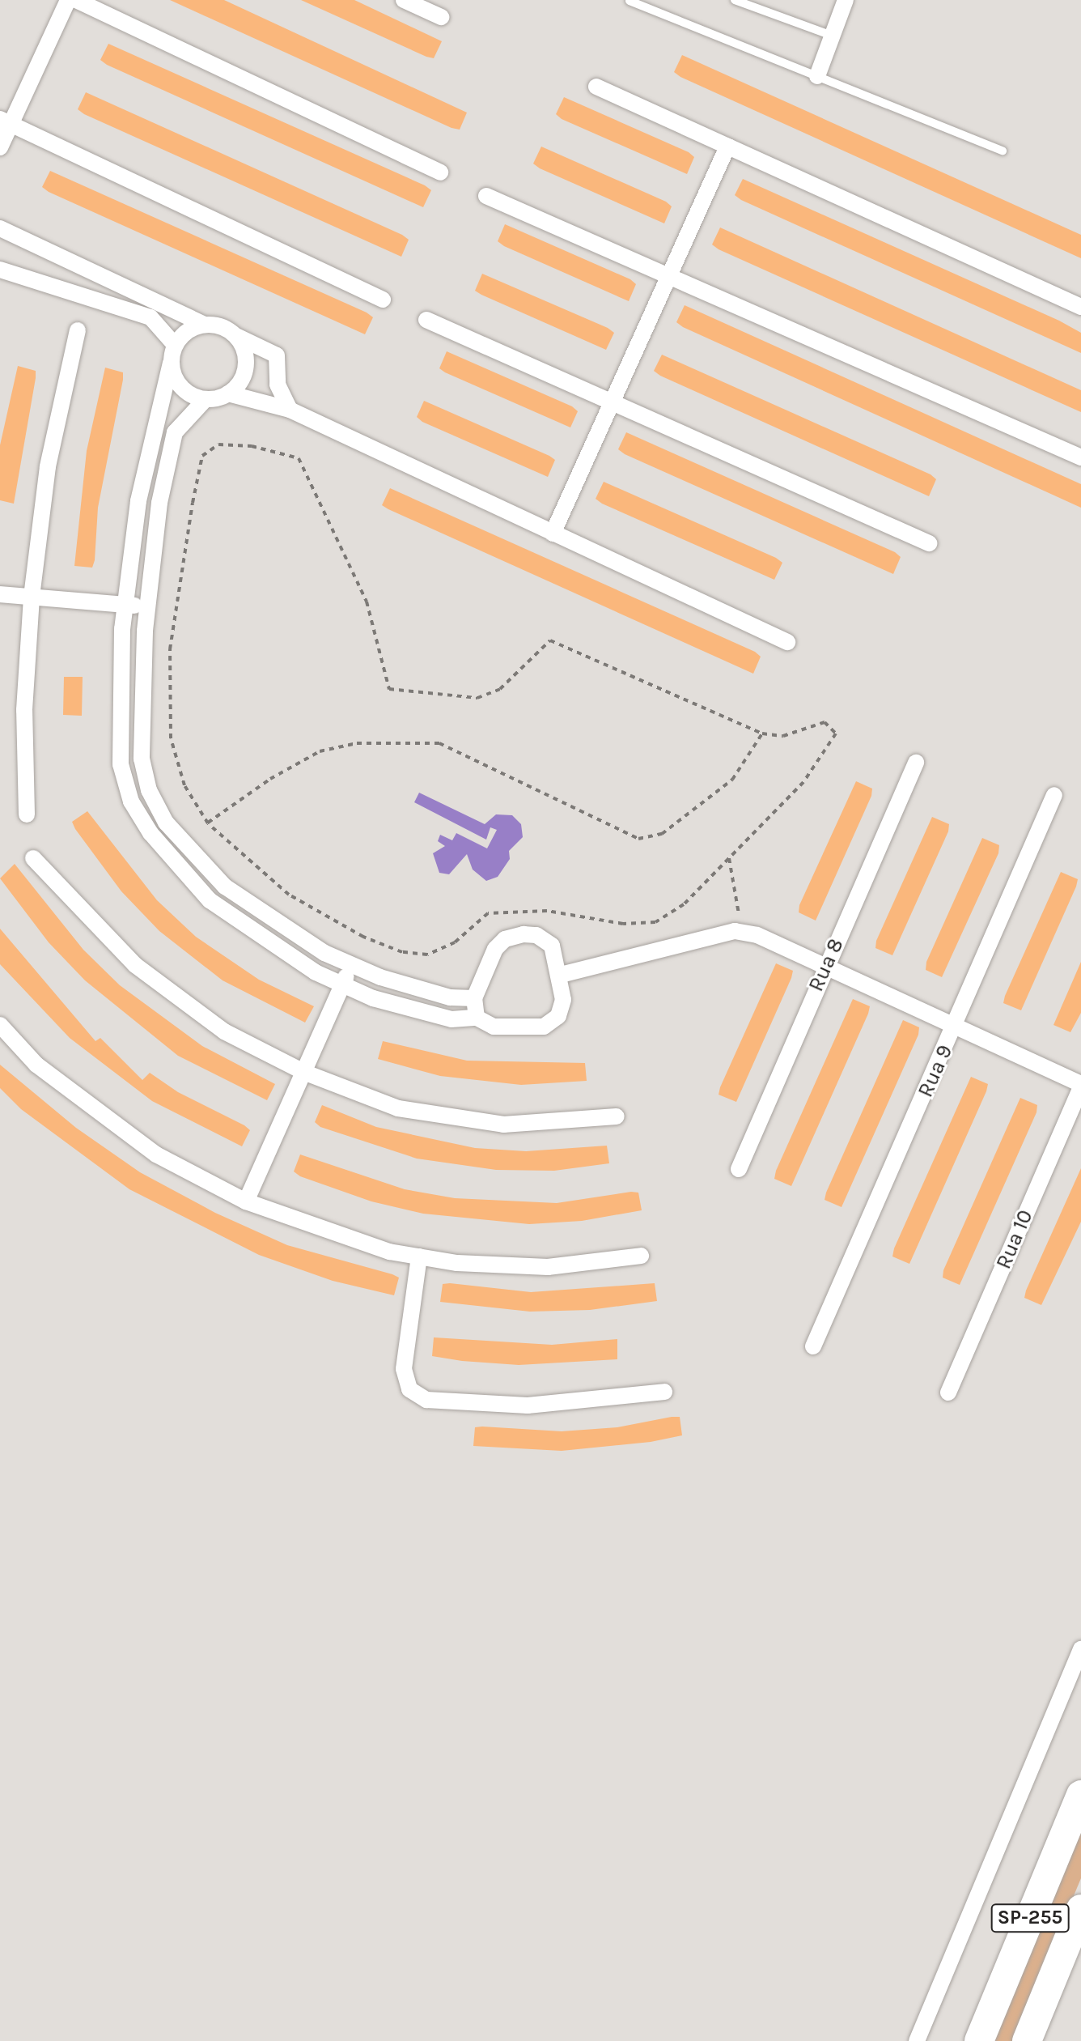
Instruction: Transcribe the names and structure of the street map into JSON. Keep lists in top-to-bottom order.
{
  "streets": {
    "highway": ["SP-255"],
    "street": ["Rua 8", "Rua 9", "Rua 10"]
  }
}
